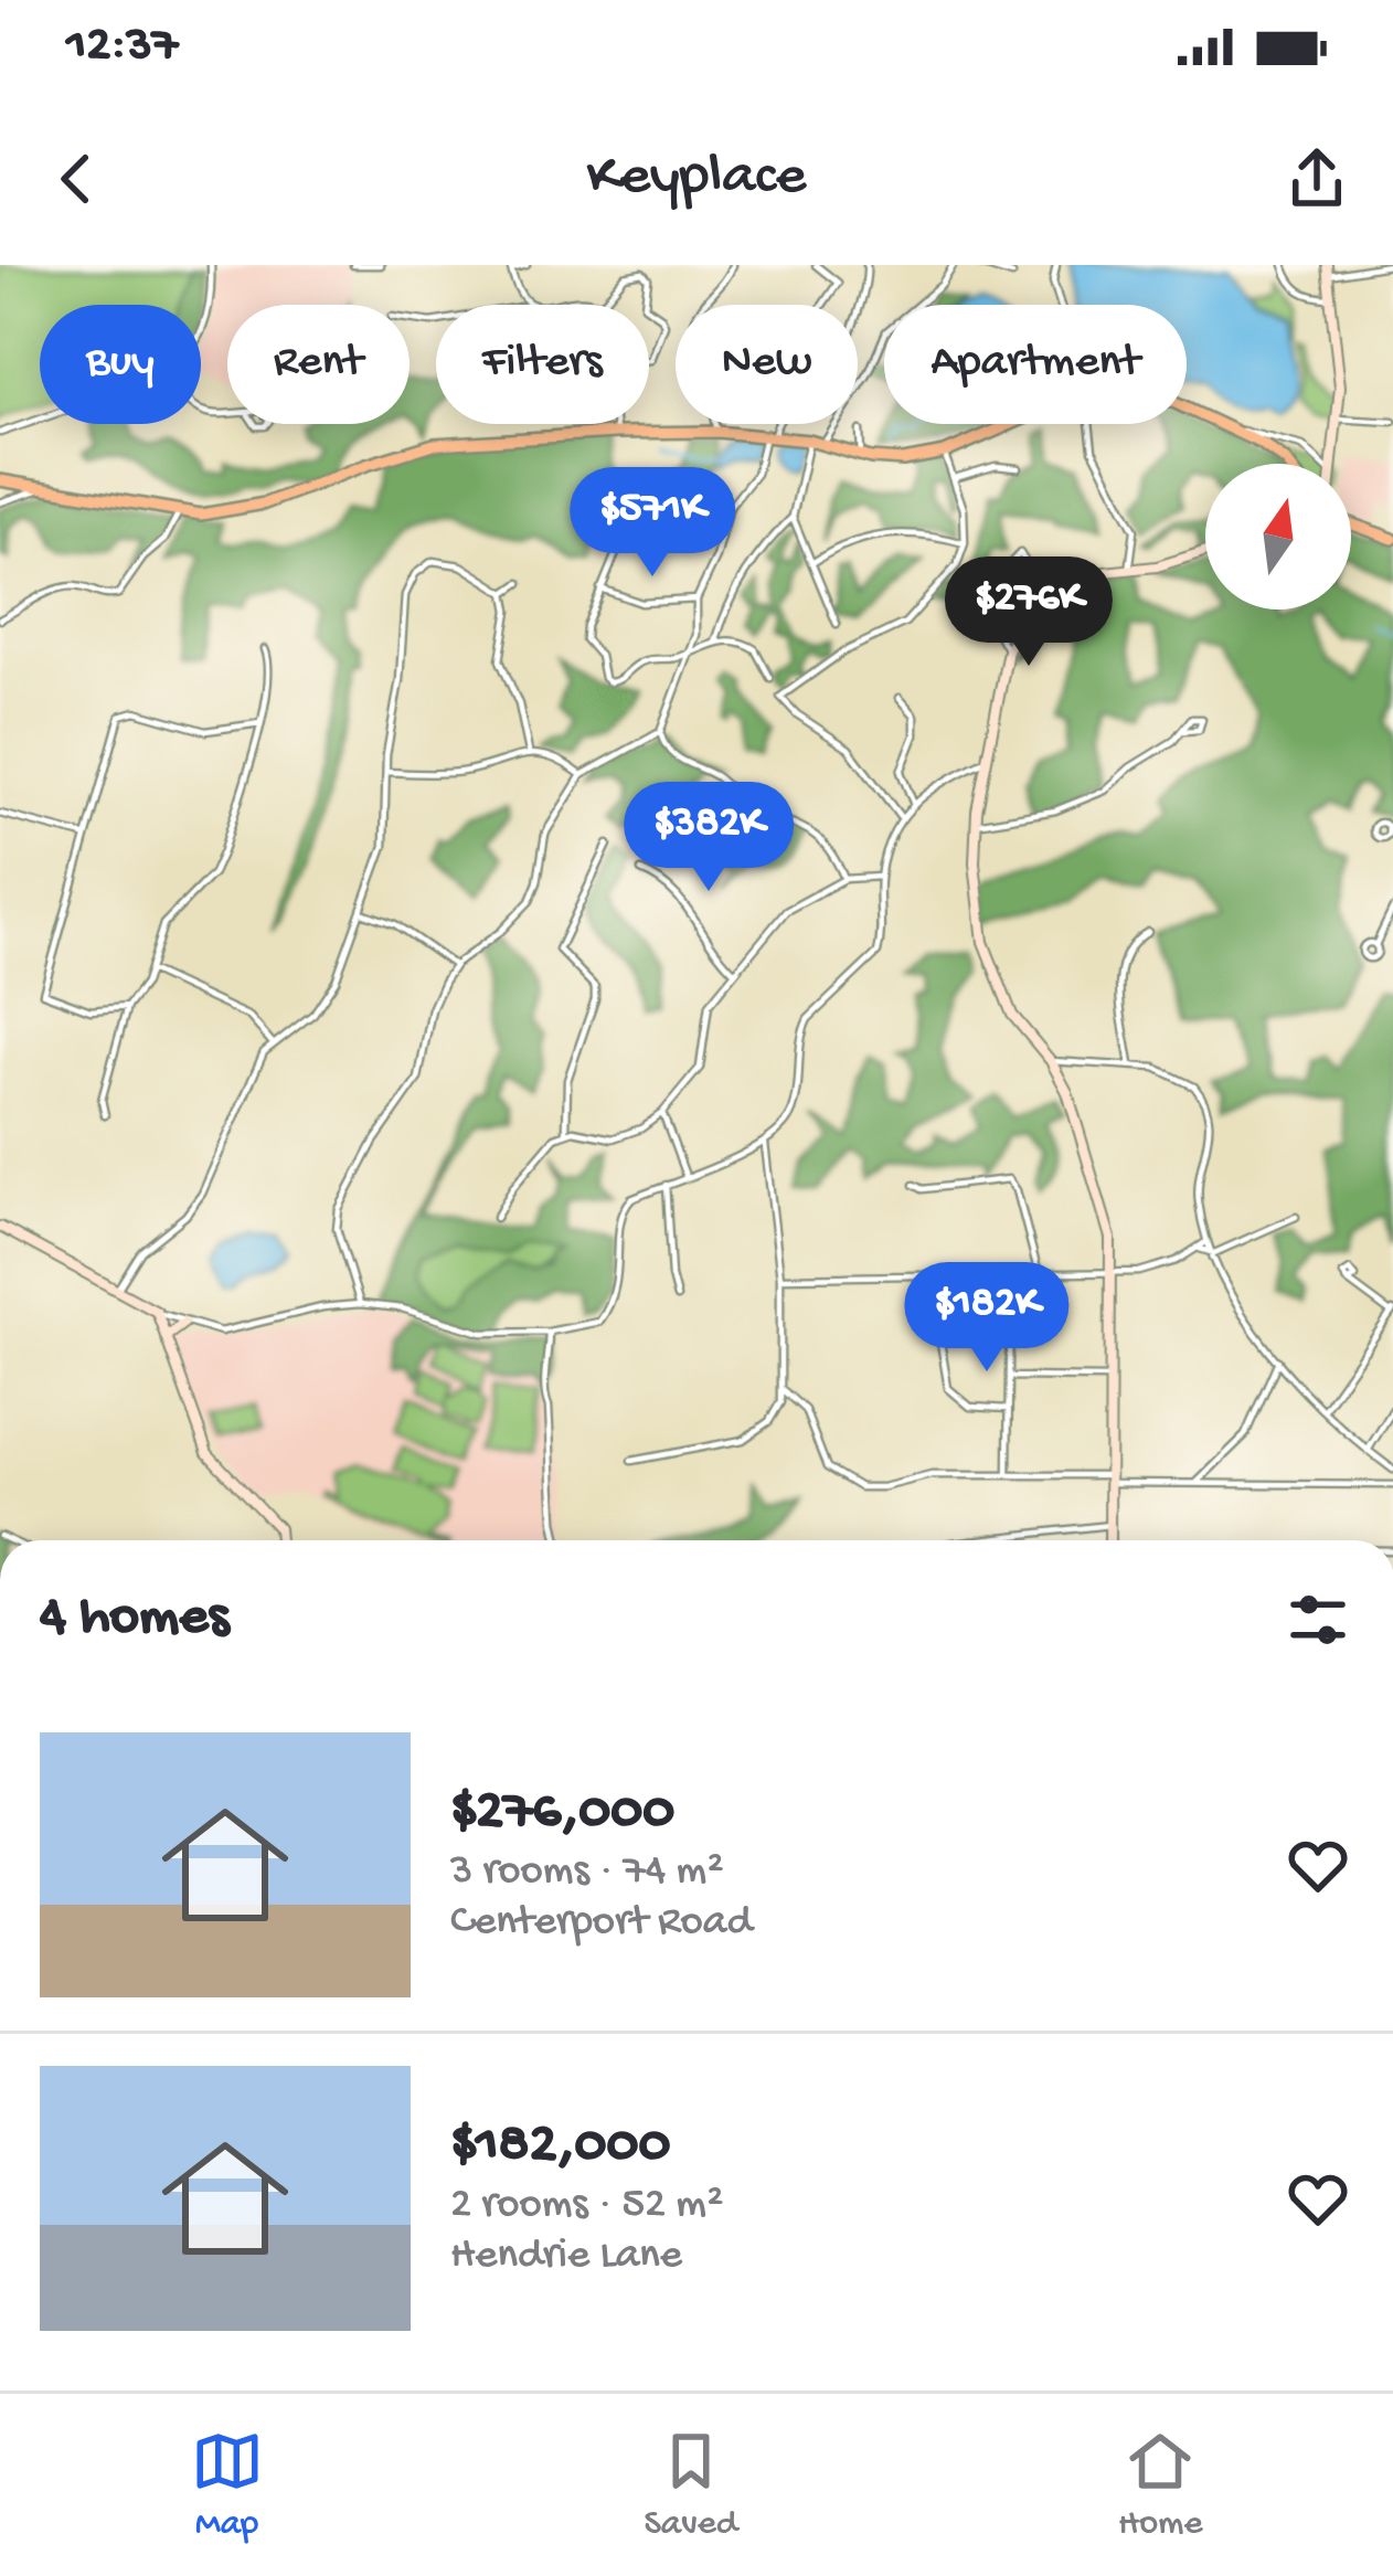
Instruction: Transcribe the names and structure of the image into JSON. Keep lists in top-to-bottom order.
{
  "north": "top",
  "page": {
    "status": "12:37",
    "header": "Keyplace",
    "chip": [
      "Buy",
      "Rent",
      "Filters",
      "New",
      "Apartment"
    ],
    "price": [
      "$571K",
      "$276K",
      "$382K",
      "$182K"
    ],
    "heading": "4 homes",
    "list": [
      {
        "name": "$276,000",
        "note": "3 rooms · 74 m² · Centerport Road"
      },
      {
        "name": "$182,000",
        "note": "2 rooms · 52 m² · Hendrie Lane"
      }
    ],
    "tabs": ["Map", "Saved", "Home"]
  }
}
